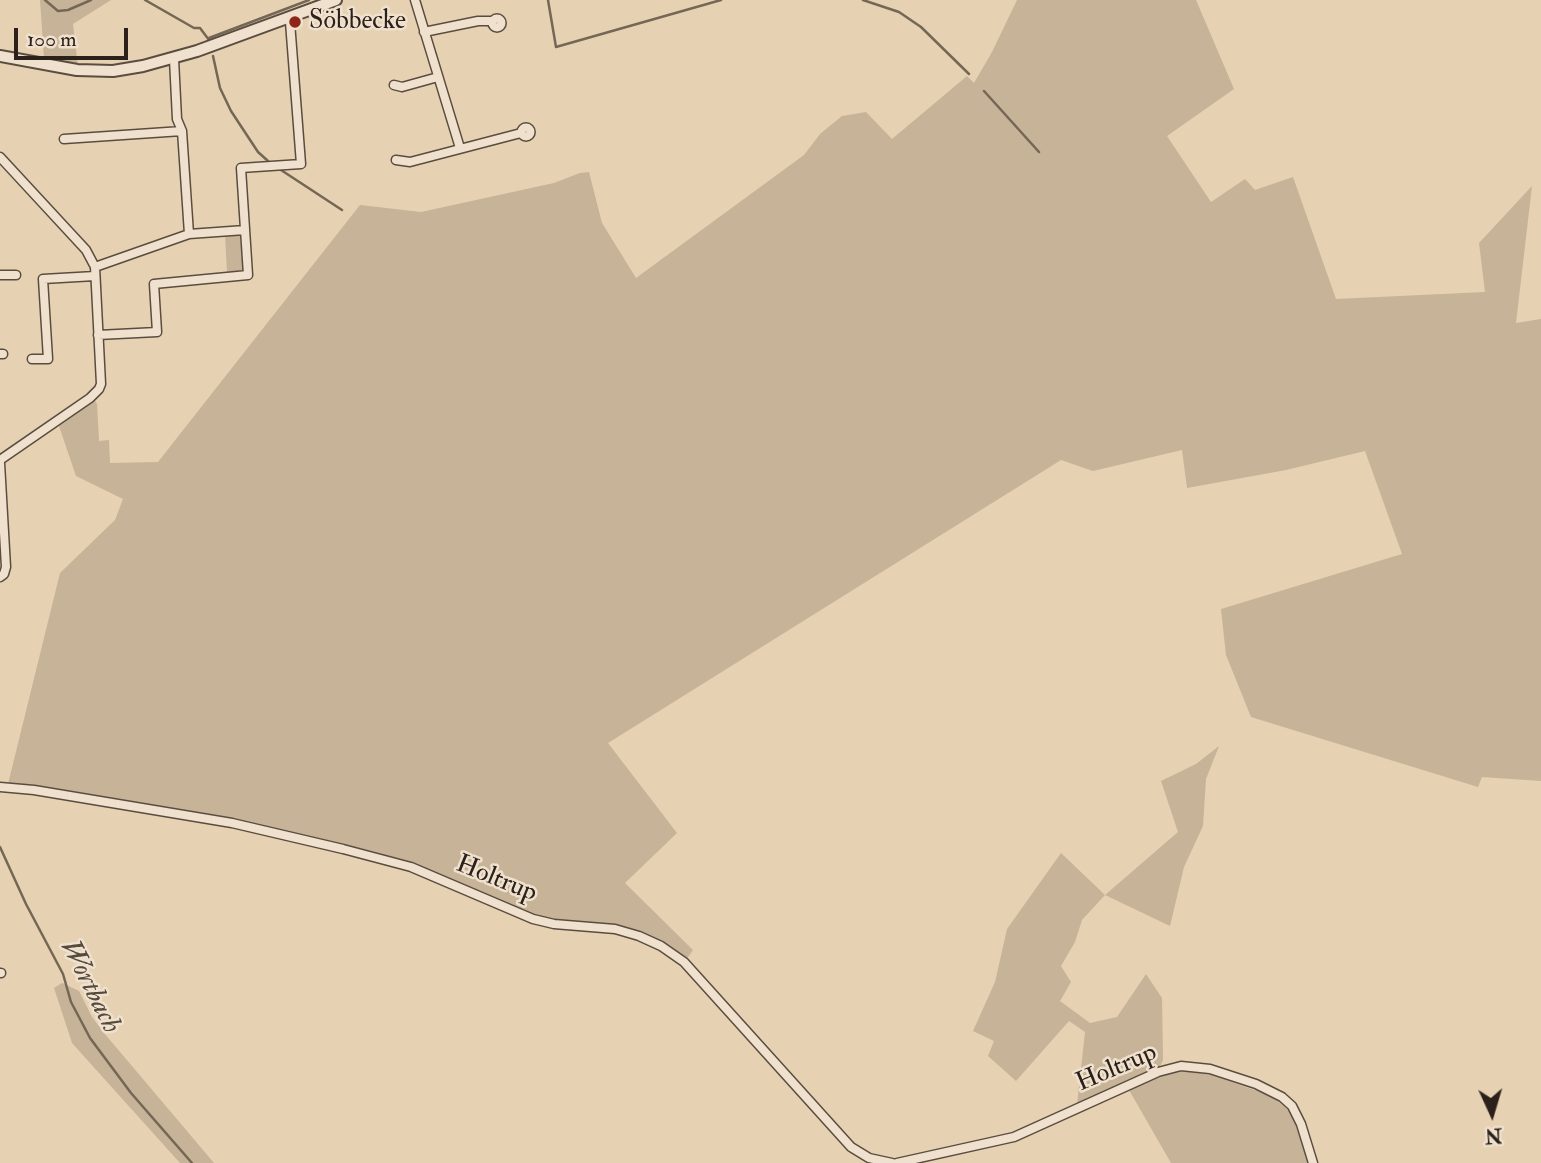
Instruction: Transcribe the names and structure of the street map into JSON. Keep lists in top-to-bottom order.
{
  "streets": {
    "street": ["Holtrup"]
  },
  "water": ["Wortbach"],
  "places": ["Söbbecke"],
  "scale_bar": "100 m",
  "north": "bottom"
}
